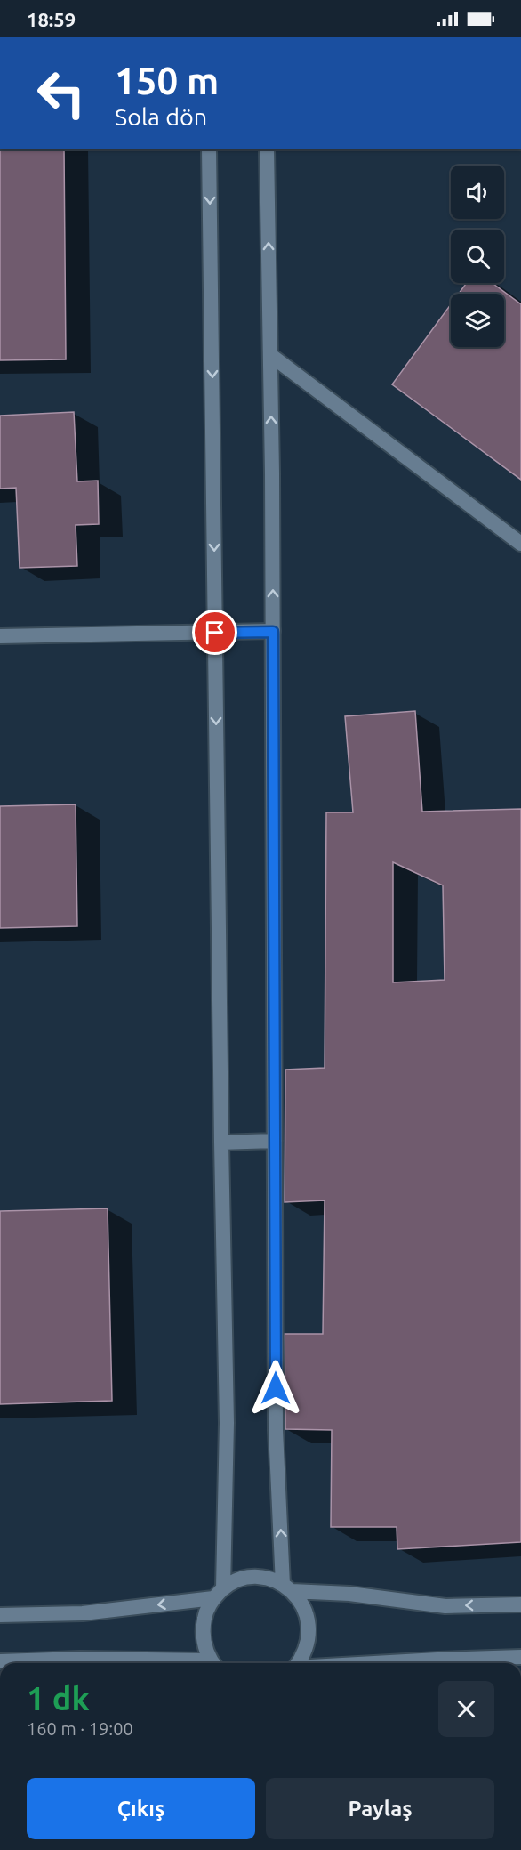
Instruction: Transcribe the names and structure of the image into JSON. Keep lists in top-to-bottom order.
{
  "page": {
    "status": "18:59",
    "turn": ["150 m", "Sola dön"],
    "heading": ["1 dk", "160 m · 19:00"],
    "buttons": ["Çıkış", "Paylaş"]
  }
}
